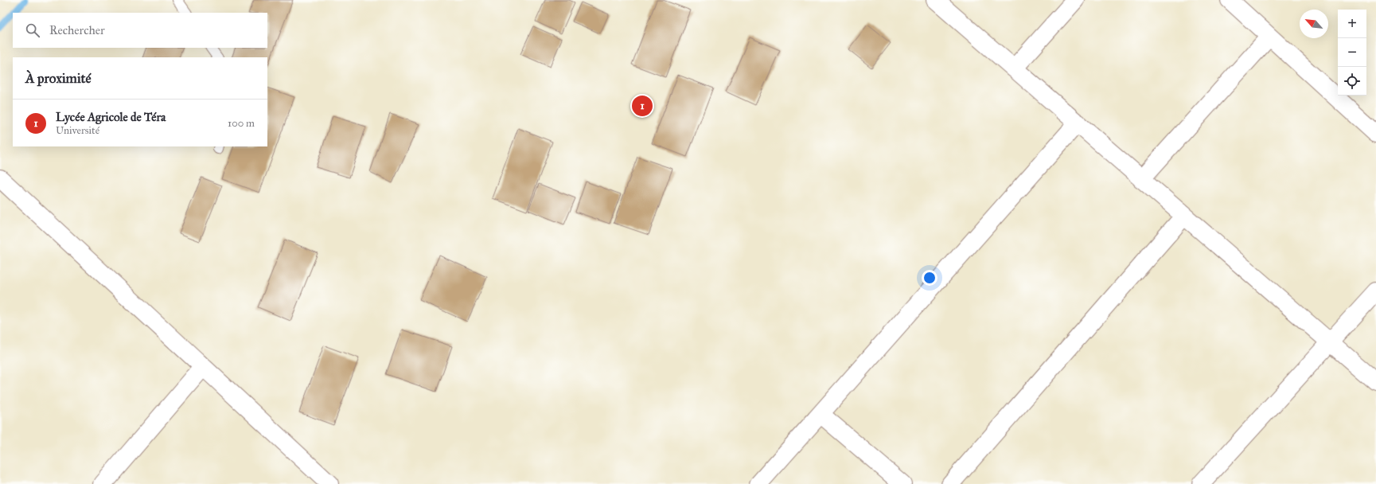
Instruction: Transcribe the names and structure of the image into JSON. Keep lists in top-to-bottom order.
{
  "north": "top left",
  "page": {
    "map_buttons": ["+", "−"],
    "search": "Rechercher",
    "heading": "À proximité",
    "pins": "1",
    "list": [
      {
        "mark": "1",
        "name": "Lycée Agricole de Téra",
        "note": "Université",
        "value": "100 m"
      }
    ]
  }
}
